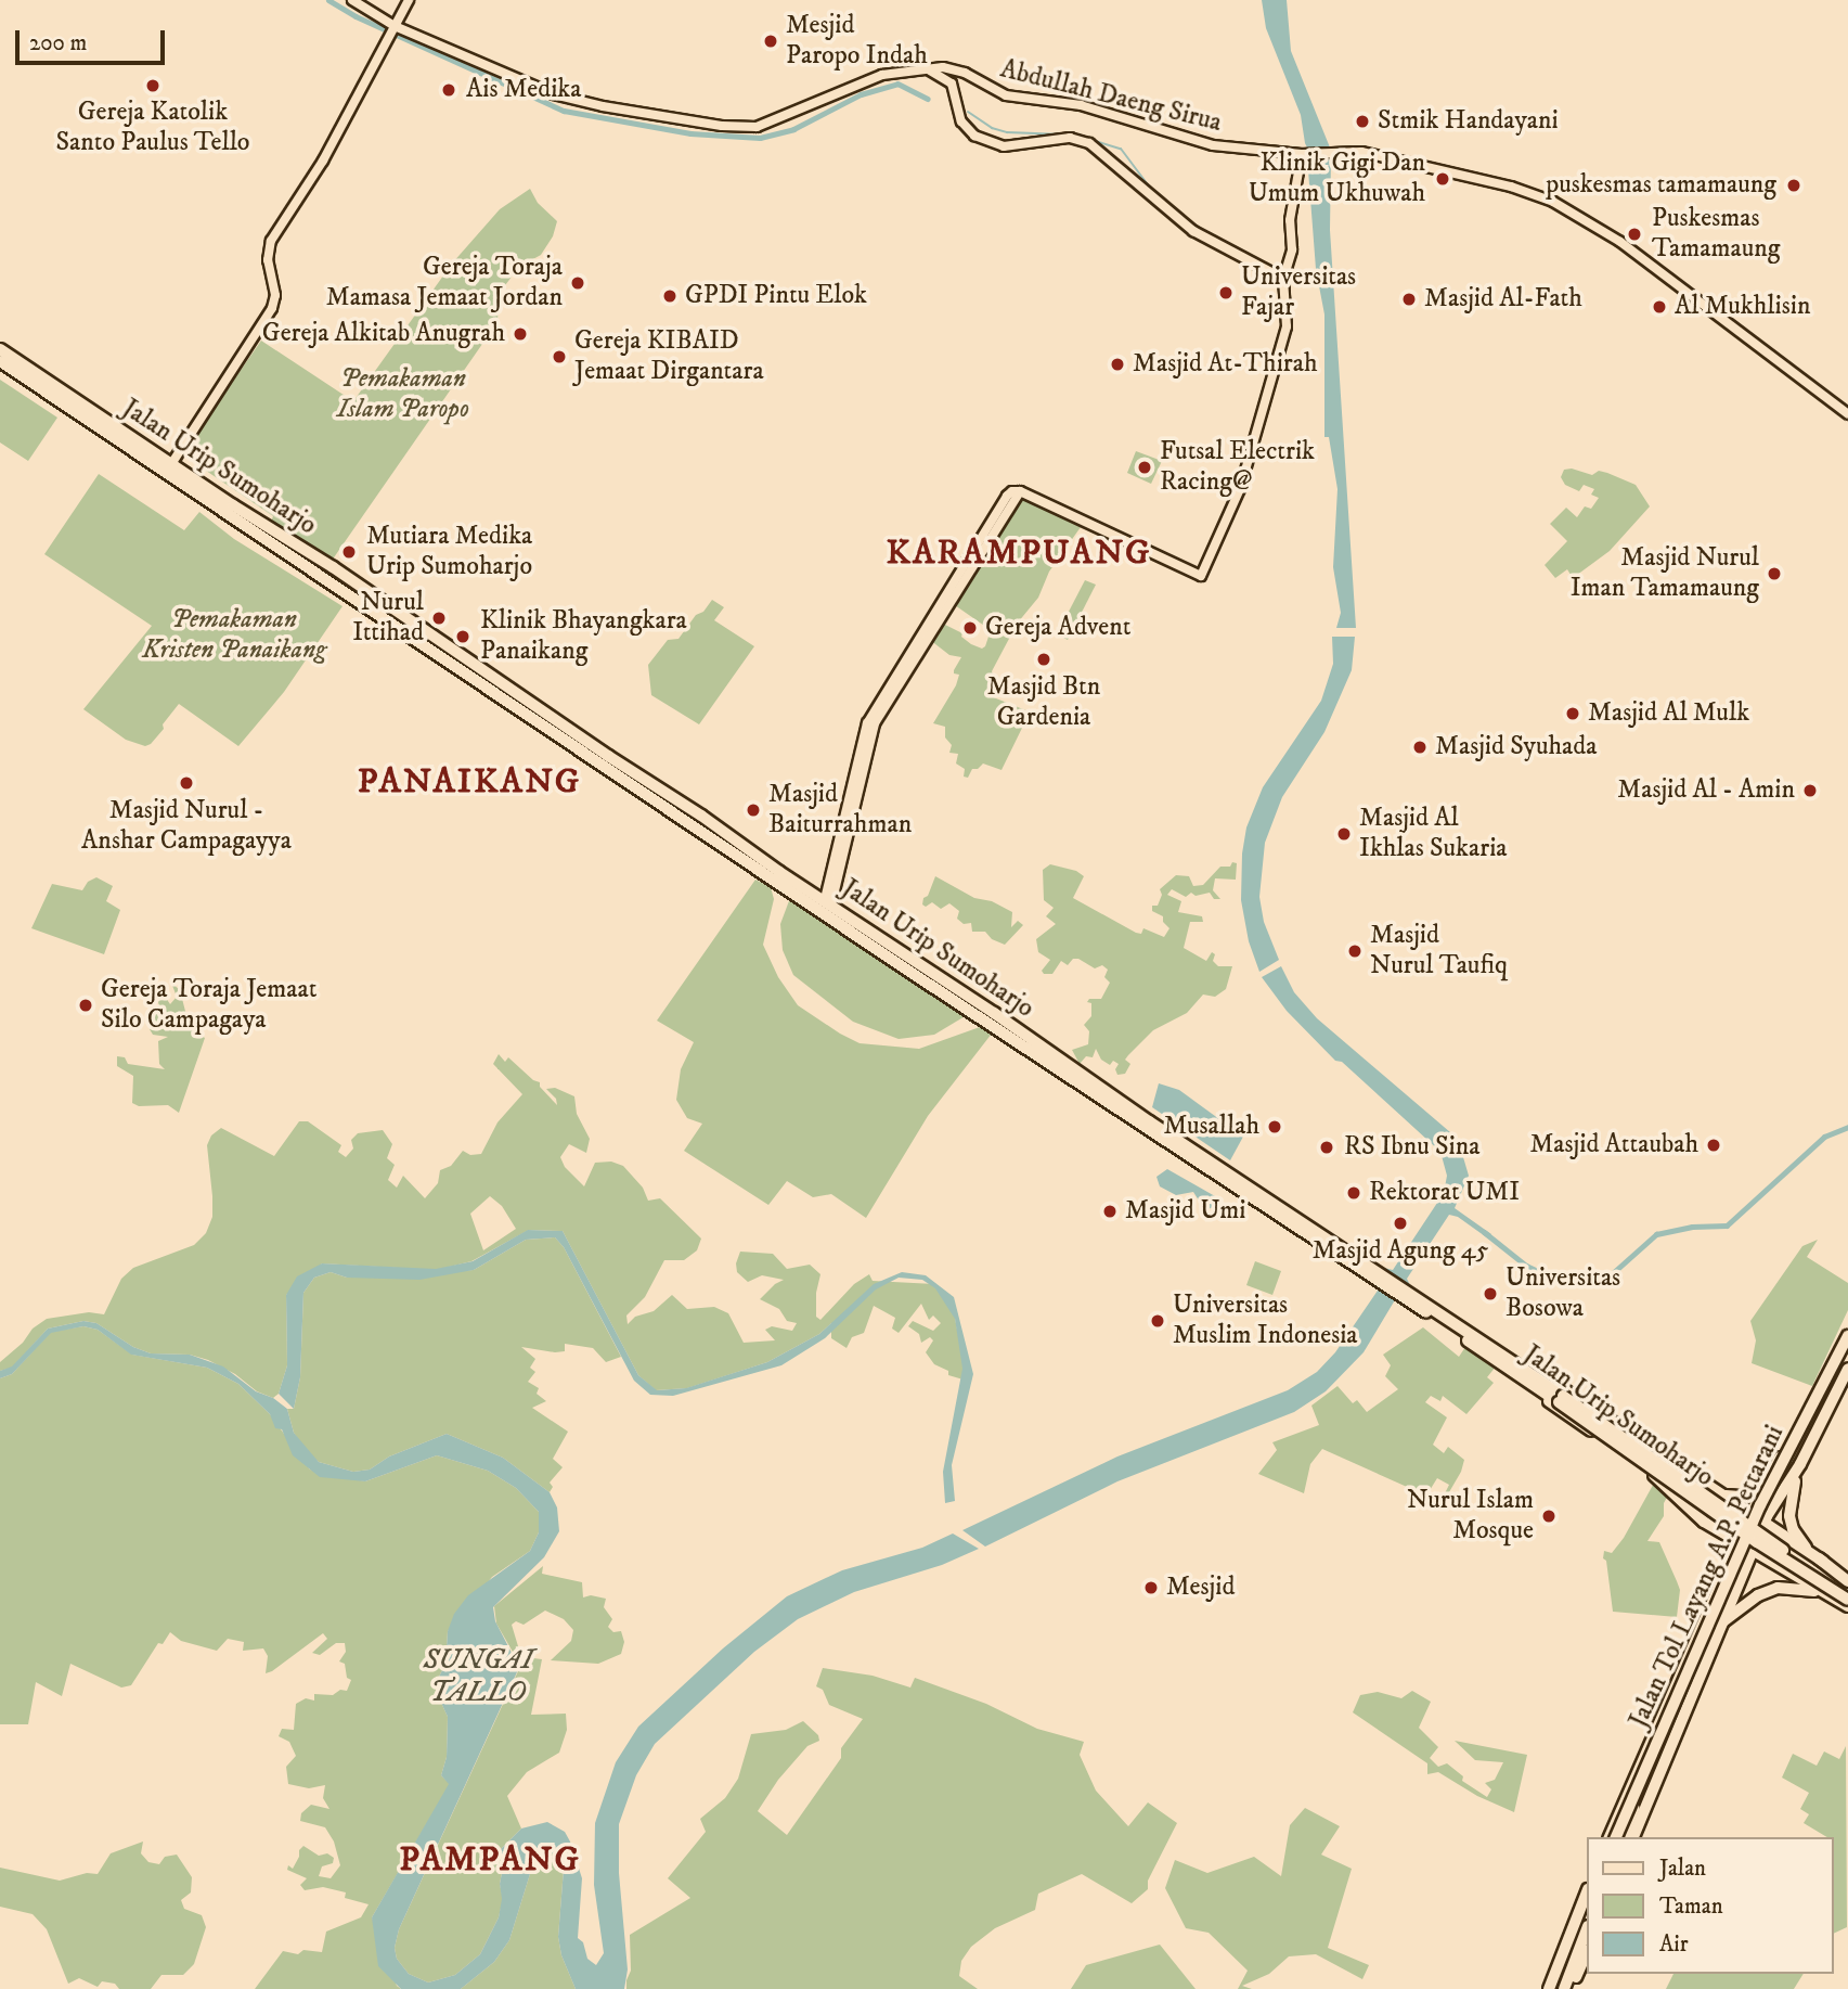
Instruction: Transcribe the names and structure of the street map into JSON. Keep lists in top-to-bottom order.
{
  "streets": {
    "highway": ["Jalan Urip Sumoharjo", "Jalan Tol Layang A.P. Pettarani"],
    "main road": ["Abdullah Daeng Sirua"]
  },
  "districts": ["KARAMPUANG", "PANAIKANG", "PAMPANG"],
  "water": ["SUNGAI TALLO"],
  "parks": ["Pemakaman Islam Paropo", "Pemakaman Kristen Panaikang"],
  "places": [
    "Mesjid Paropo Indah",
    "Gereja Katolik Santo Paulus Tello",
    "Ais Medika",
    "Stmik Handayani",
    "Klinik Gigi Dan Umum Ukhuwah",
    "puskesmas tamamaung",
    "Puskesmas Tamamaung",
    "Gereja Toraja Mamasa Jemaat Jordan",
    "Universitas Fajar",
    "GPDI Pintu Elok",
    "Masjid Al-Fath",
    "Al Mukhlisin",
    "Gereja Alkitab Anugrah",
    "Gereja KIBAID Jemaat Dirgantara",
    "Masjid At-Thirah",
    "Futsal Electrik Racing@",
    "Mutiara Medika Urip Sumoharjo",
    "Masjid Nurul Iman Tamamaung",
    "Nurul Ittihad",
    "Gereja Advent",
    "Klinik Bhayangkara Panaikang",
    "Masjid Btn Gardenia",
    "Masjid Al Mulk",
    "Masjid Syuhada",
    "Masjid Nurul - Anshar Campagayya",
    "Masjid Al - Amin",
    "Masjid Baiturrahman",
    "Masjid Al Ikhlas Sukaria",
    "Masjid Nurul Taufiq",
    "Gereja Toraja Jemaat Silo Campagaya",
    "Musallah",
    "Masjid Attaubah",
    "RS Ibnu Sina",
    "Rektorat UMI",
    "Masjid Umi",
    "Masjid Agung 45",
    "Universitas Bosowa",
    "Universitas Muslim Indonesia",
    "Nurul Islam Mosque",
    "Mesjid"
  ],
  "legend": ["Jalan", "Taman", "Air"],
  "scale_bar": "200 m"
}
